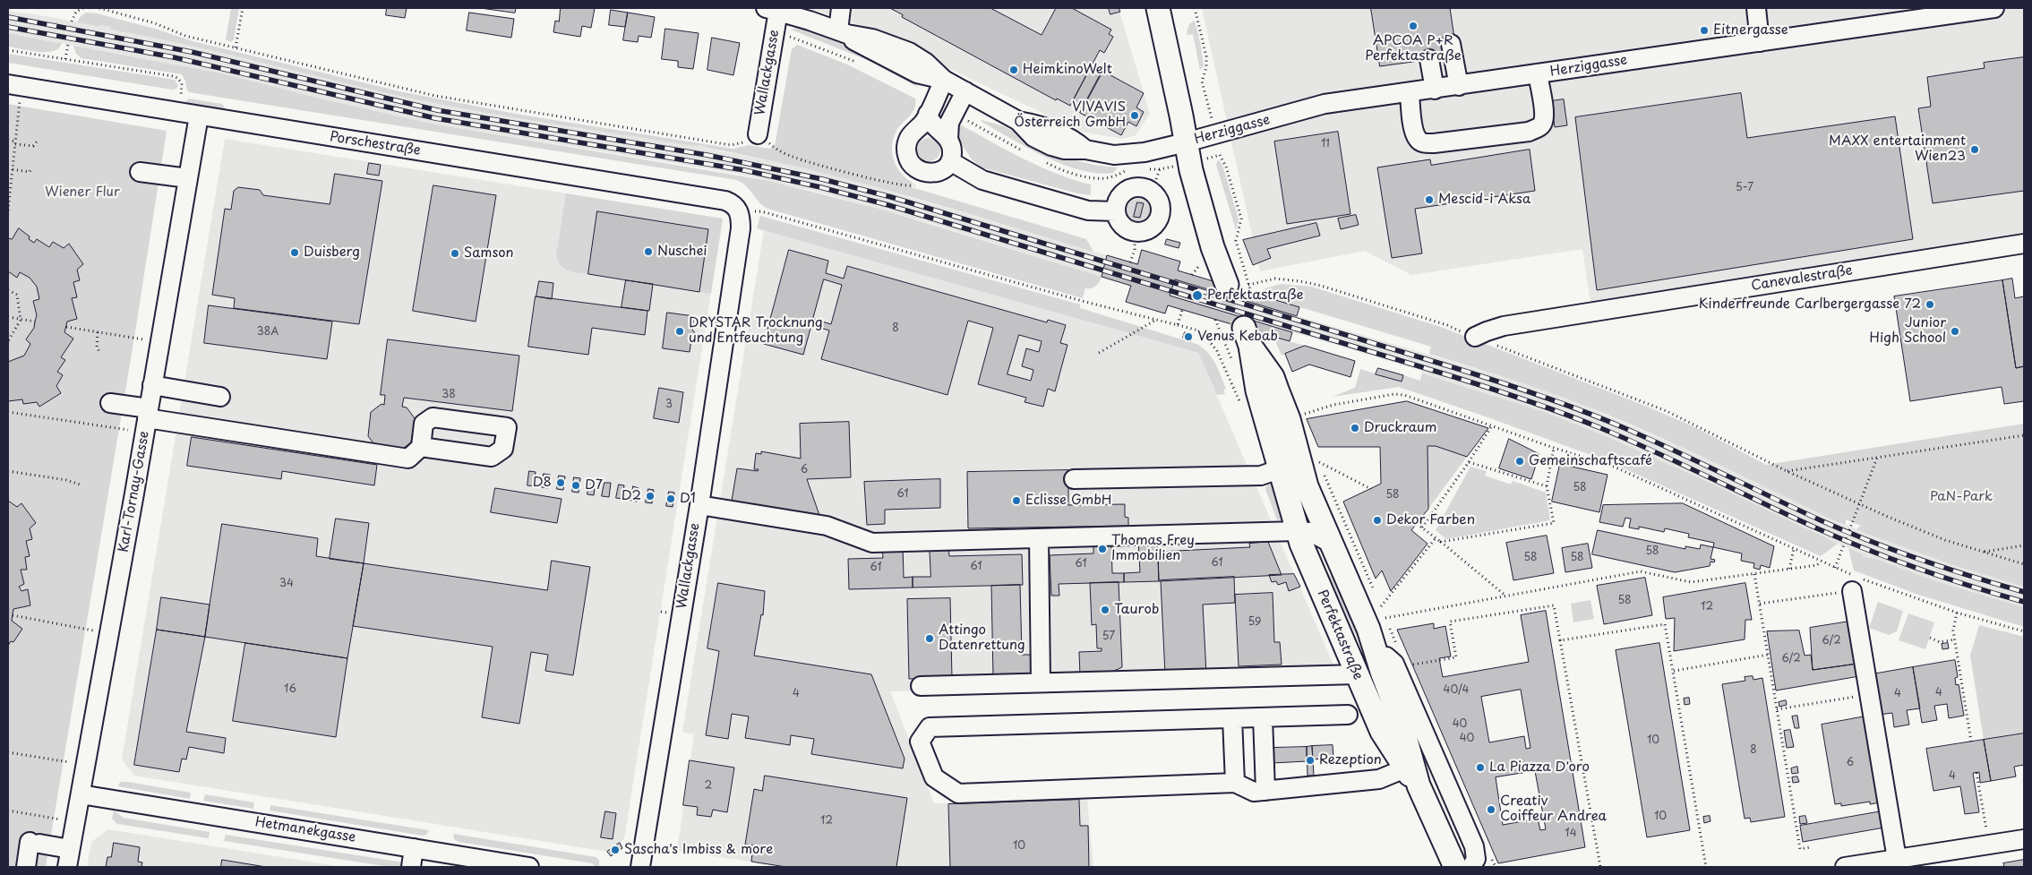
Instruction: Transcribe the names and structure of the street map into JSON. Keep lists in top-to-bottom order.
{
  "streets": {
    "main road": ["Perfektastraße"],
    "street": [
      "Herziggasse",
      "Wallackgasse",
      "Porschestraße",
      "Canevalestraße",
      "Karl-Tornay-Gasse",
      "Hetmanekgasse"
    ]
  },
  "crossings": [
    ["Herziggasse", "Wallackgasse"],
    ["Wallackgasse", "Porschestraße"],
    ["Porschestraße", "Karl-Tornay-Gasse"],
    ["Karl-Tornay-Gasse", "Hetmanekgasse"]
  ],
  "parks": ["Wiener Flur", "PaN-Park"],
  "places": [
    "APCOA P+R Perfektastraße",
    "Eitnergasse",
    "HeimkinoWelt",
    "VIVAVIS Österreich GmbH",
    "MAXX entertainment Wien23",
    "Mescid-i Aksa",
    "Nuschei",
    "Duisberg",
    "Samson",
    "Perfektastraße",
    "Kinderfreunde Carlbergergasse 72",
    "DRYSTAR Trocknung und Entfeuchtung",
    "Junior High School",
    "Venus Kebab",
    "Druckraum",
    "Gemeinschaftscafé",
    "D8",
    "D7",
    "D2",
    "D1",
    "Eclisse GmbH",
    "Dekor Farben",
    "Thomas Frey Immobilien",
    "Taurob",
    "Attingo Datenrettung",
    "Rezeption",
    "La Piazza D'oro",
    "Creativ Coiffeur Andrea",
    "Sascha's Imbiss & more"
  ],
  "house_numbers": [
    "11",
    "5-7",
    "8",
    "38A",
    "38",
    "3",
    "6",
    "58",
    "61",
    "58",
    "58",
    "58",
    "58",
    "61",
    "61",
    "61",
    "61",
    "34",
    "58",
    "12",
    "59",
    "57",
    "6/2",
    "6/2",
    "16",
    "40/4",
    "4",
    "4",
    "4",
    "40",
    "40",
    "10",
    "8",
    "6",
    "4",
    "2",
    "10",
    "12",
    "14",
    "10"
  ]
}
